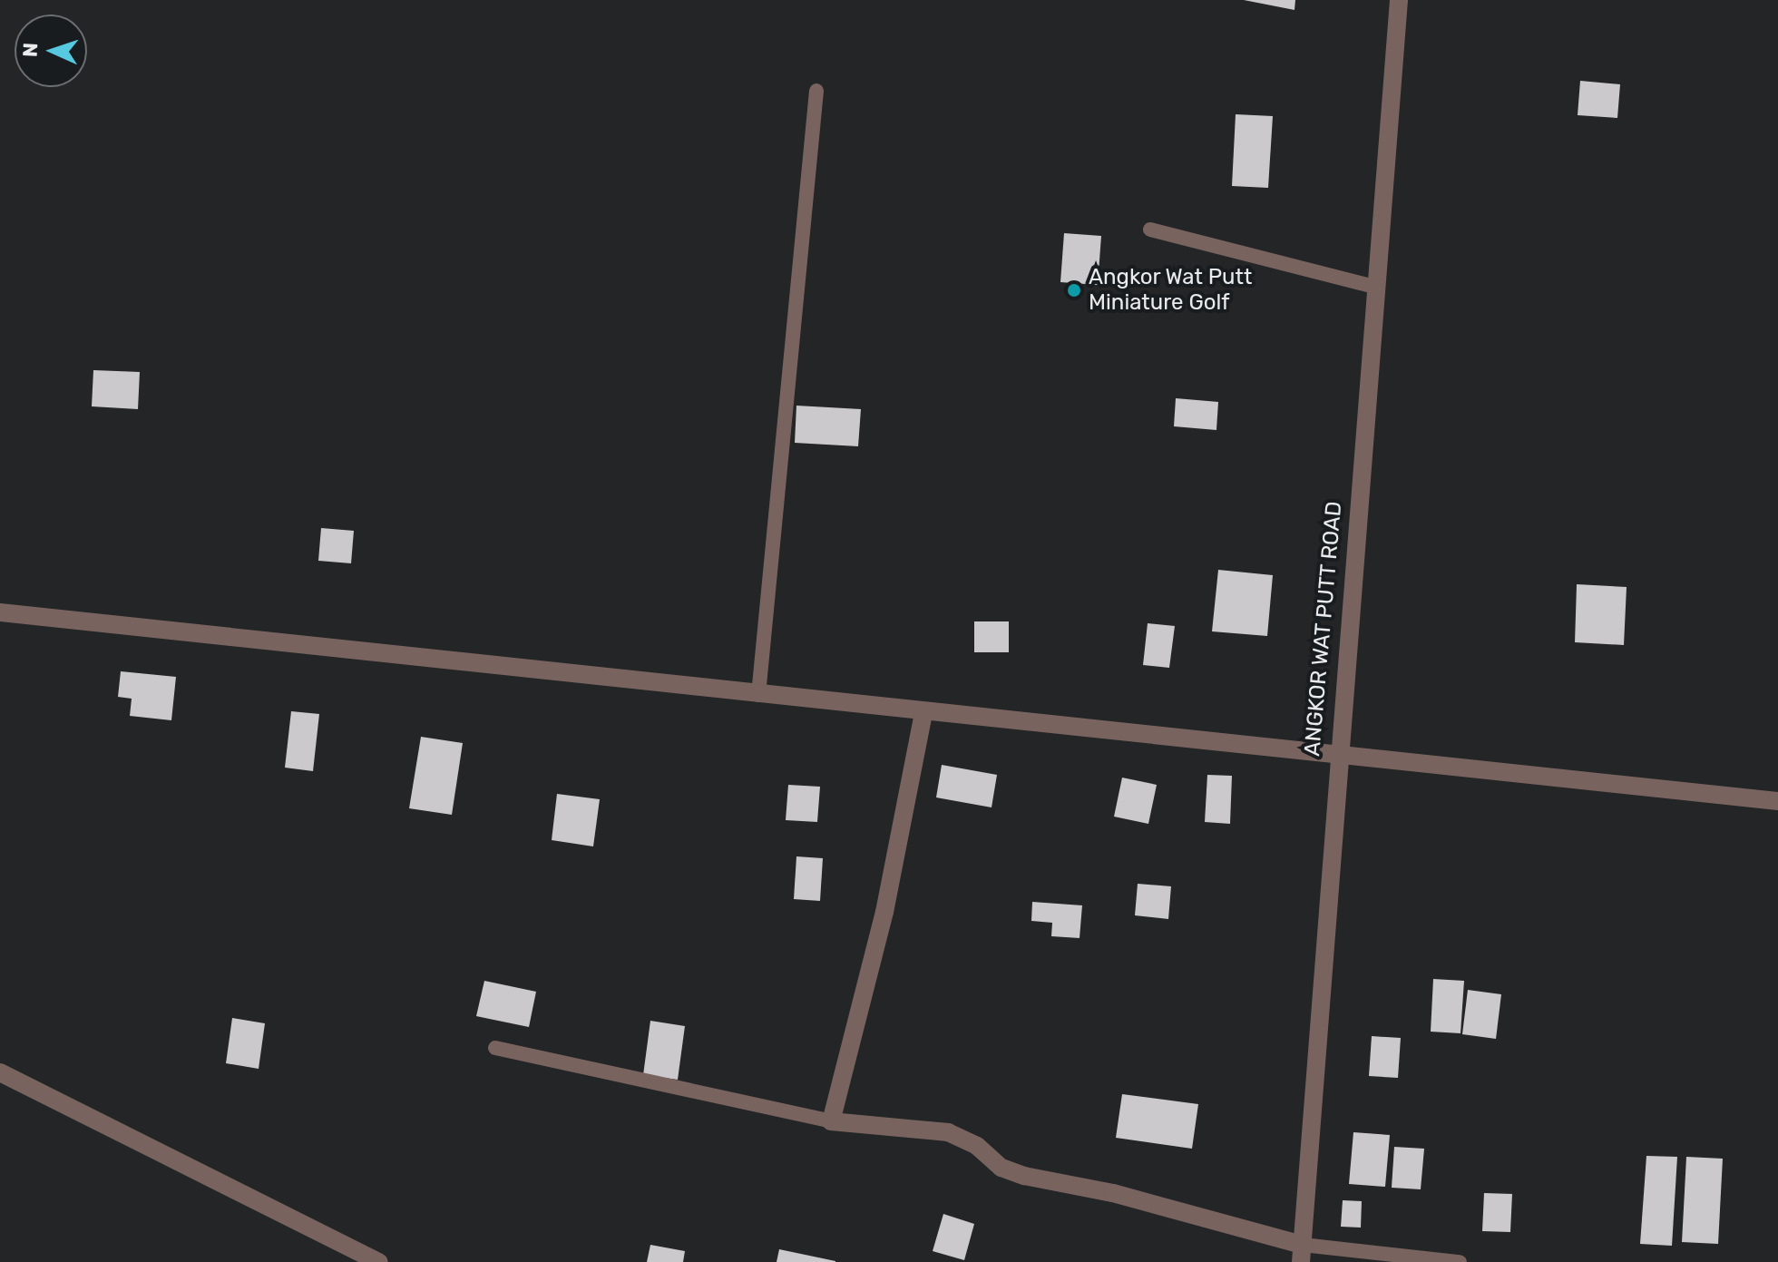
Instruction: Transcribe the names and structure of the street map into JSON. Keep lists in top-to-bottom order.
{
  "streets": {
    "street": ["ANGKOR WAT PUTT ROAD"]
  },
  "places": ["Angkor Wat Putt Miniature Golf"],
  "north": "left"
}
